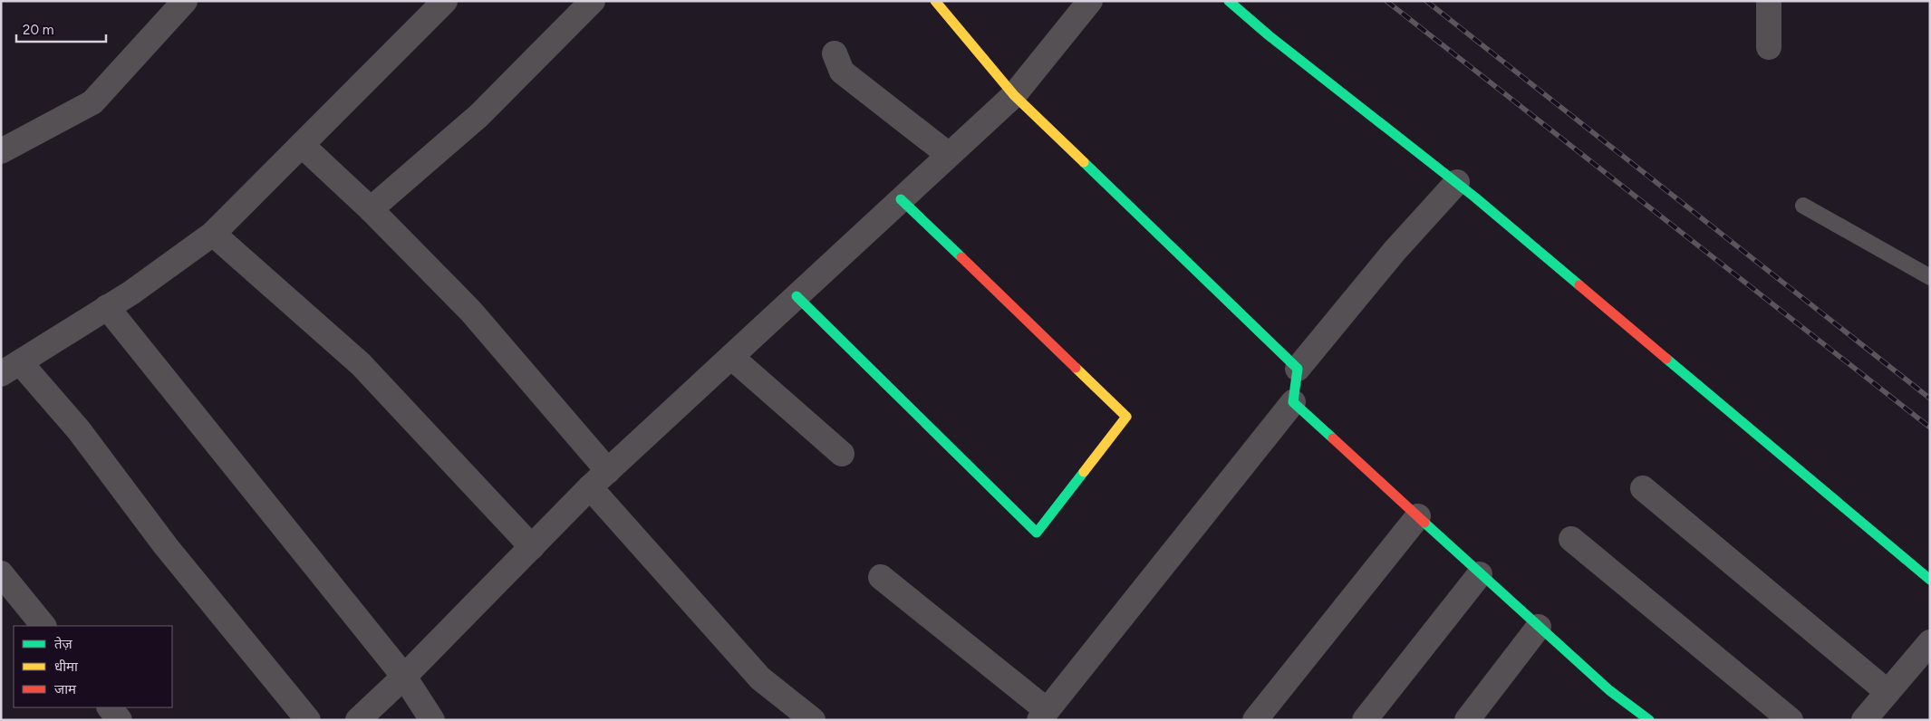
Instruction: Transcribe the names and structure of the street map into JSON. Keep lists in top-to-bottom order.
{
  "legend": ["तेज़", "धीमा", "जाम"],
  "scale_bar": "20 m"
}
